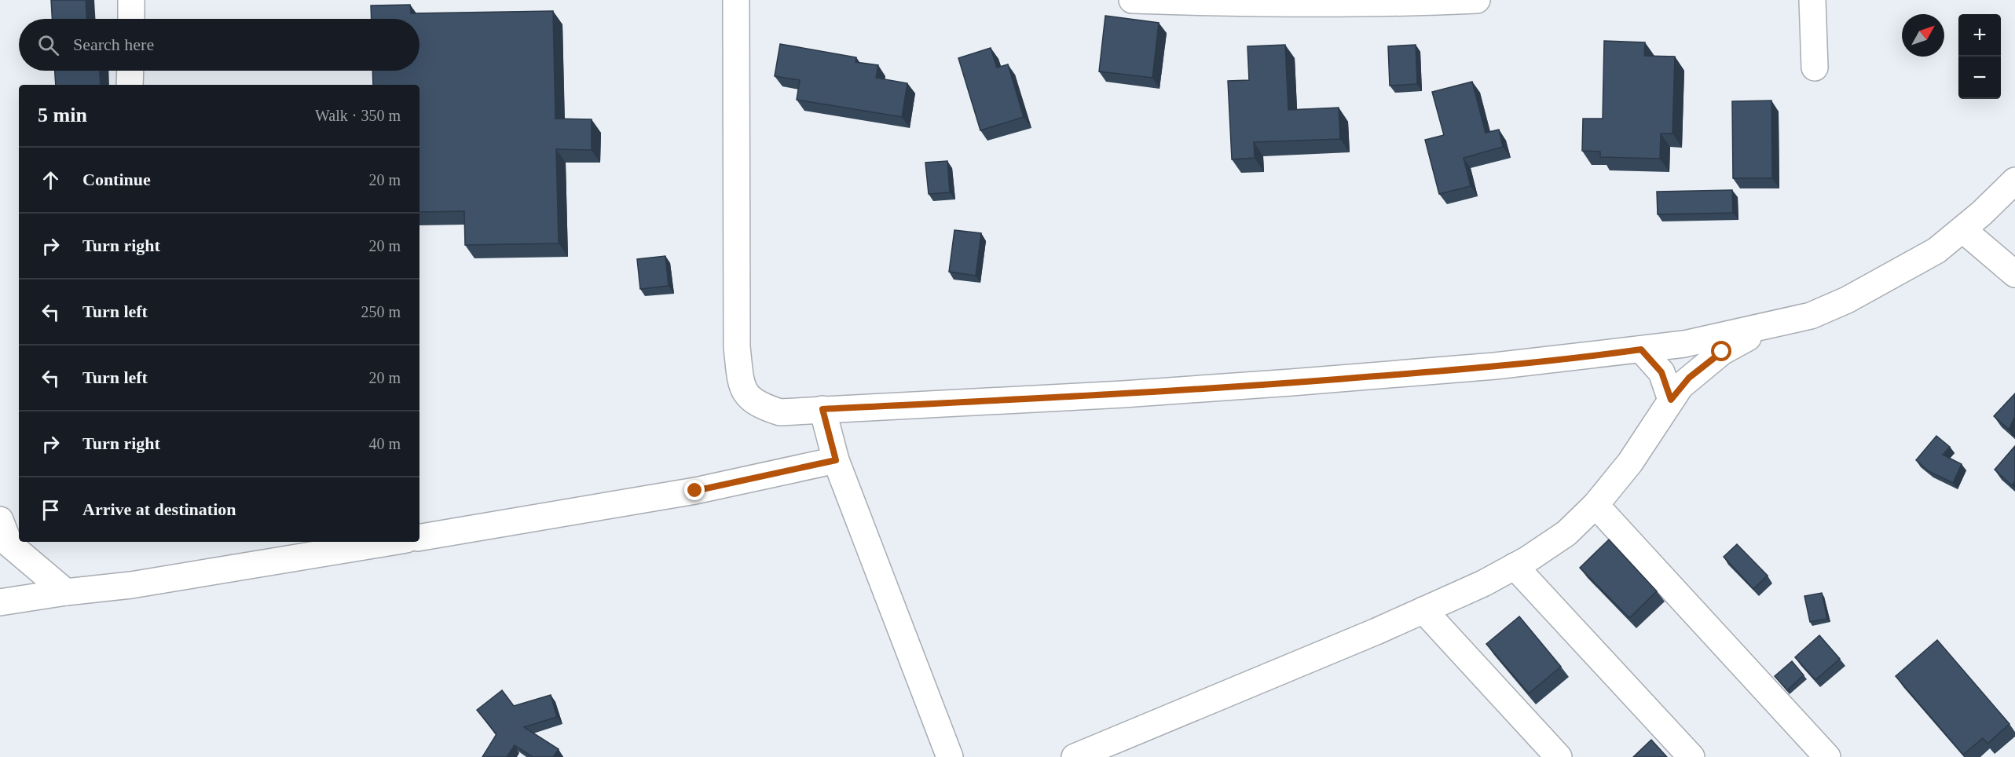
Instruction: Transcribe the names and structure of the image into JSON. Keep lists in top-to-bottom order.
{
  "north": "top right",
  "page": {
    "map_buttons": ["+", "−"],
    "search": "Search here",
    "heading": ["5 min", "Walk · 350 m"],
    "list": [
      ["Continue", "20 m"],
      ["Turn right", "20 m"],
      ["Turn left", "250 m"],
      ["Turn left", "20 m"],
      ["Turn right", "40 m"],
      "Arrive at destination"
    ]
  }
}
